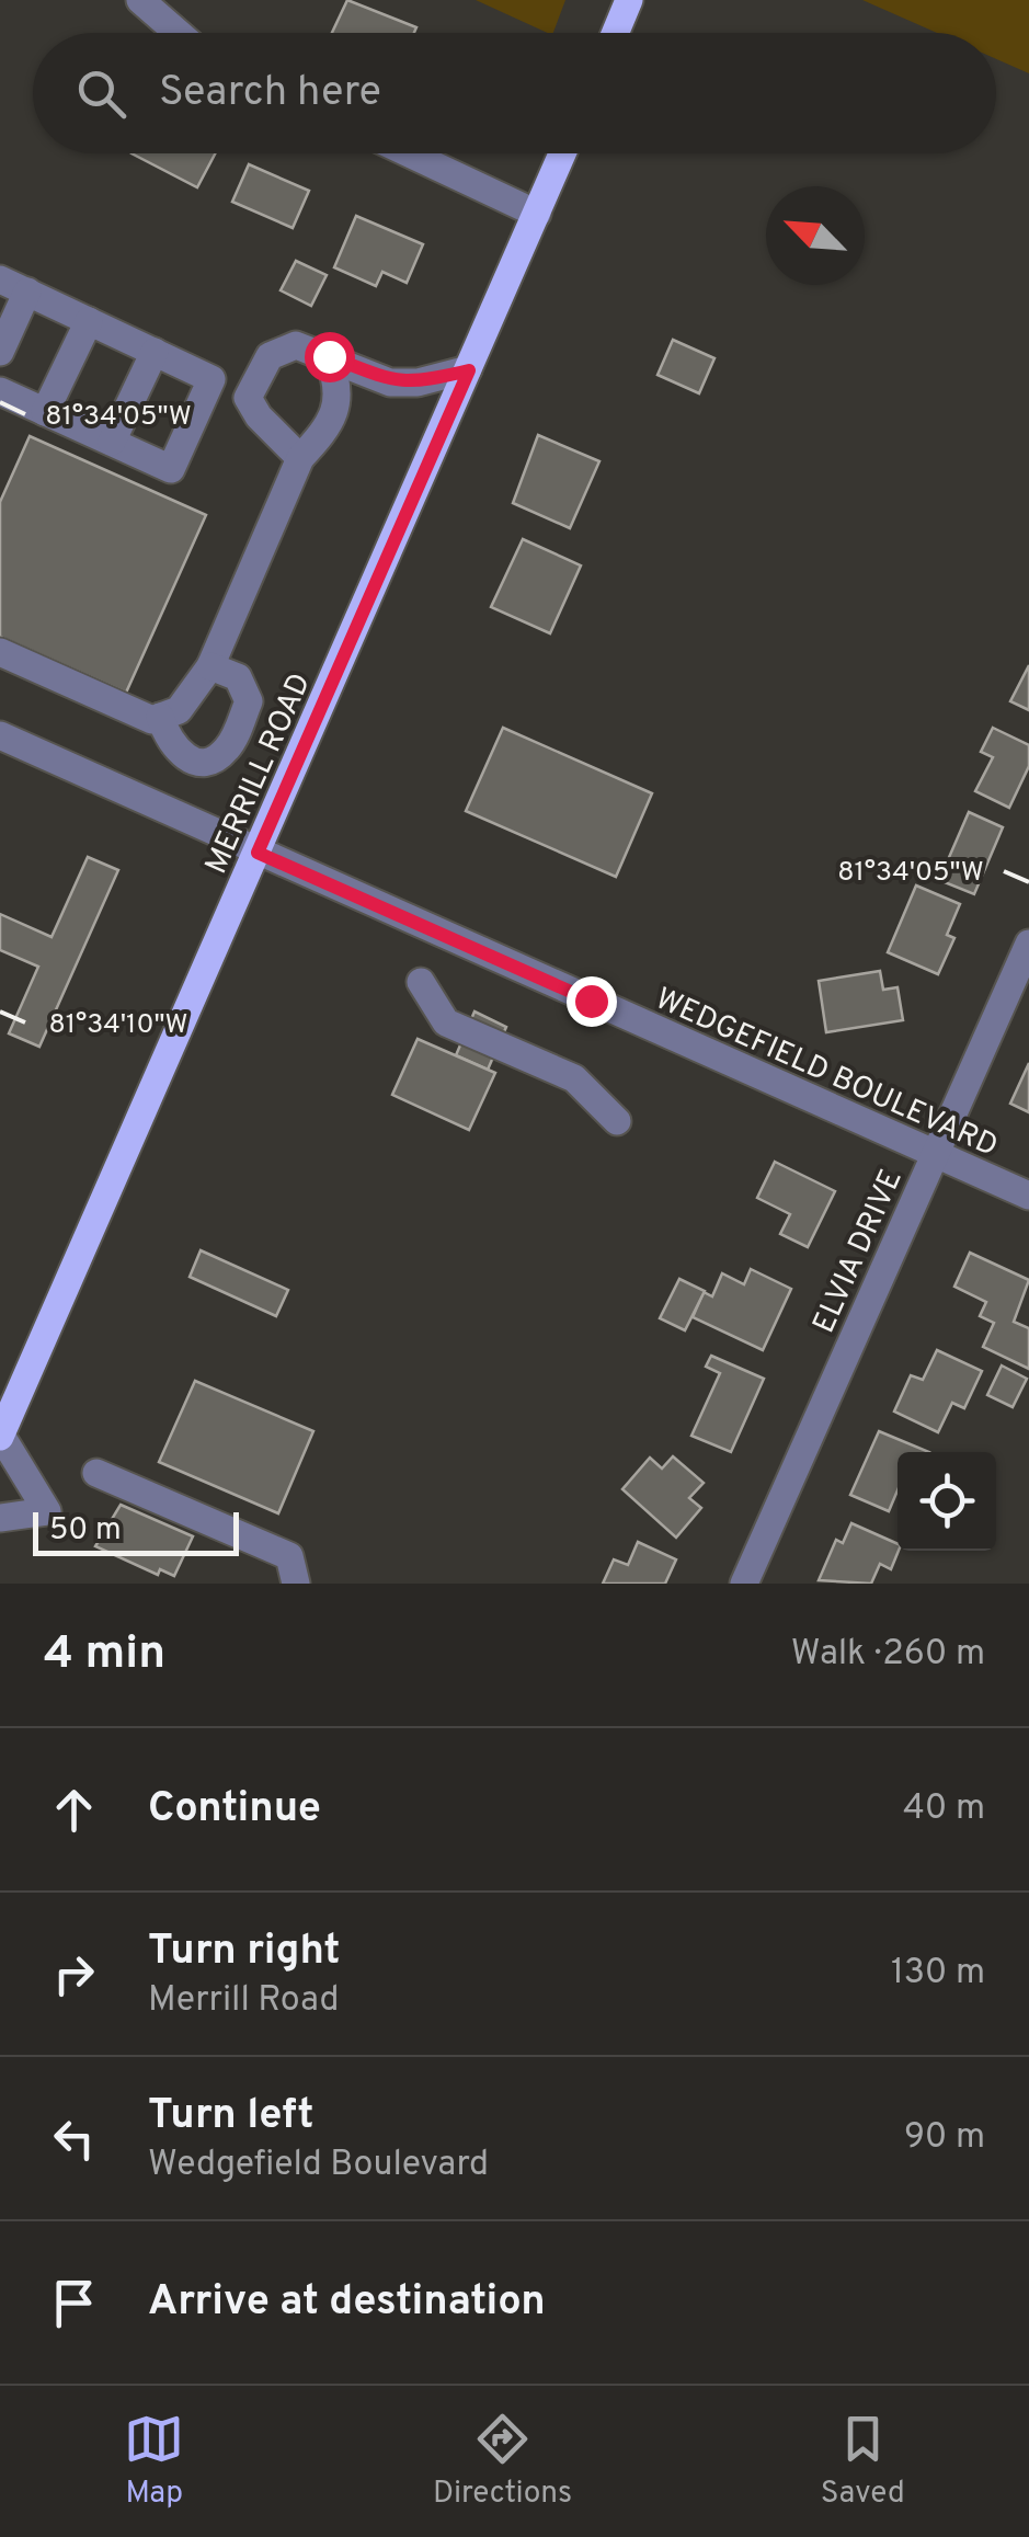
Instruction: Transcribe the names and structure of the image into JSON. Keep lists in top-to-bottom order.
{
  "streets": {
    "main road": ["MERRILL ROAD"],
    "street": ["WEDGEFIELD BOULEVARD", "ELVIA DRIVE"]
  },
  "crossings": [
    ["MERRILL ROAD", "WEDGEFIELD BOULEVARD"],
    ["WEDGEFIELD BOULEVARD", "ELVIA DRIVE"]
  ],
  "scale_bar": "50 m",
  "north": "top left",
  "page": {
    "search": "Search here",
    "scale": "50 m",
    "heading": ["4 min", "Walk · 260 m"],
    "list": [
      ["Continue", "40 m"],
      ["Turn right", "Merrill Road", "130 m"],
      ["Turn left", "Wedgefield Boulevard", "90 m"],
      "Arrive at destination"
    ],
    "nav": ["Map", "Directions", "Saved"]
  },
  "coordinates": ["81°34'05\"W", "81°34'10\"W"]
}
